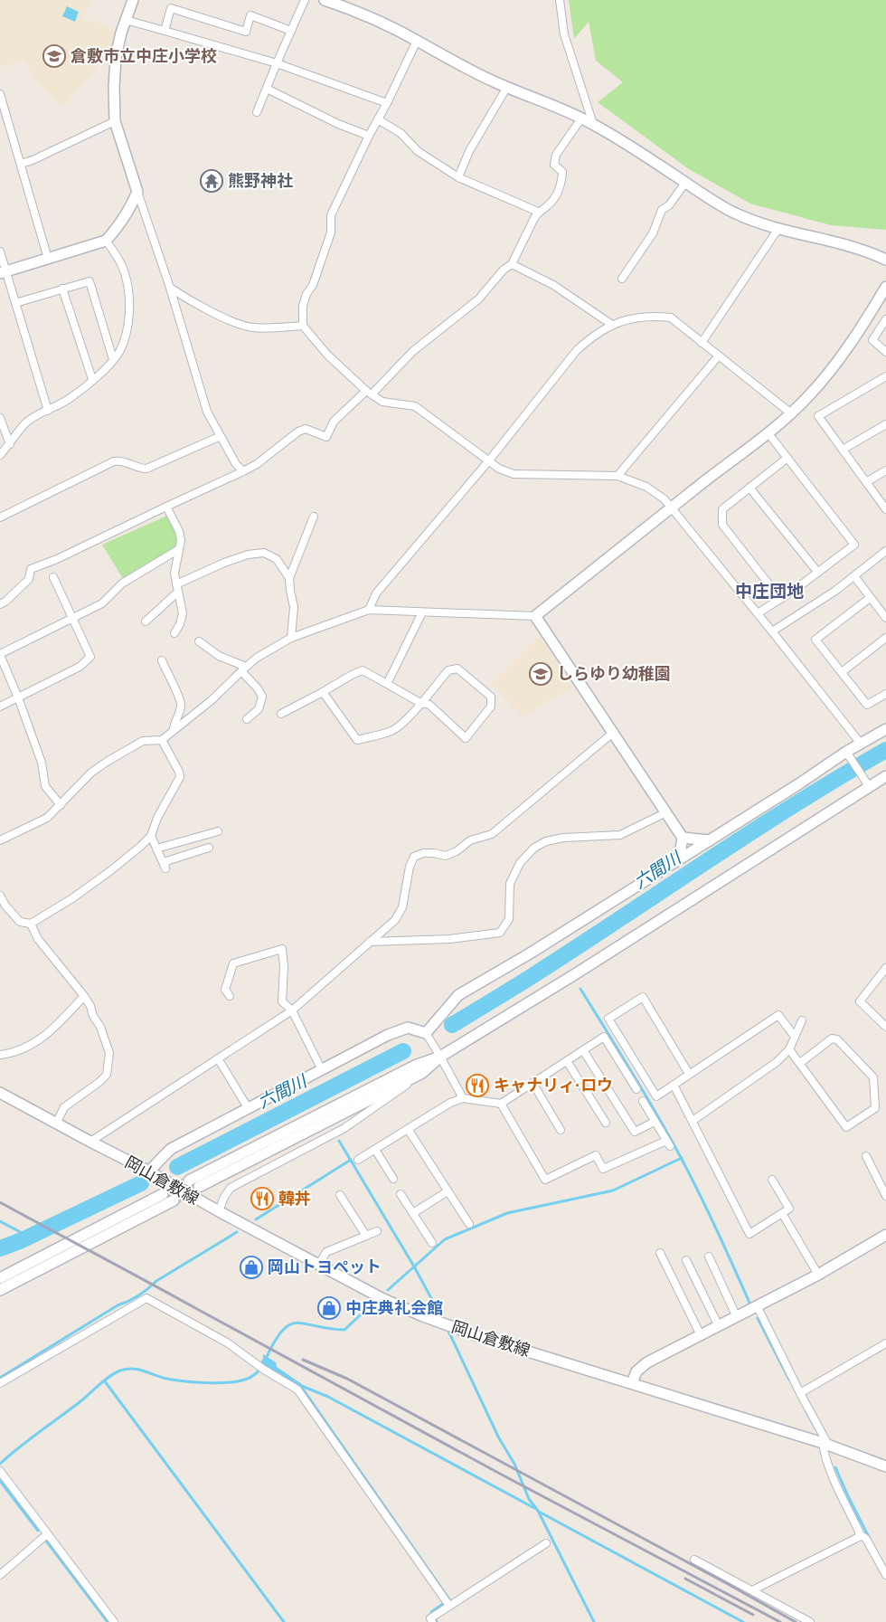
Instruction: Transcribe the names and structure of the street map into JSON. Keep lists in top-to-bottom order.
{
  "streets": {
    "street": ["岡山倉敷線"]
  },
  "districts": ["中庄団地"],
  "water": ["六間川"],
  "places": {
    "school or university": ["倉敷市立中庄小学校", "しらゆり幼稚園"],
    "temple": ["熊野神社"],
    "restaurant": ["キャナリィ·ロウ", "韓丼"],
    "shop": ["岡山トヨペット", "中庄典礼会館"]
  }
}
